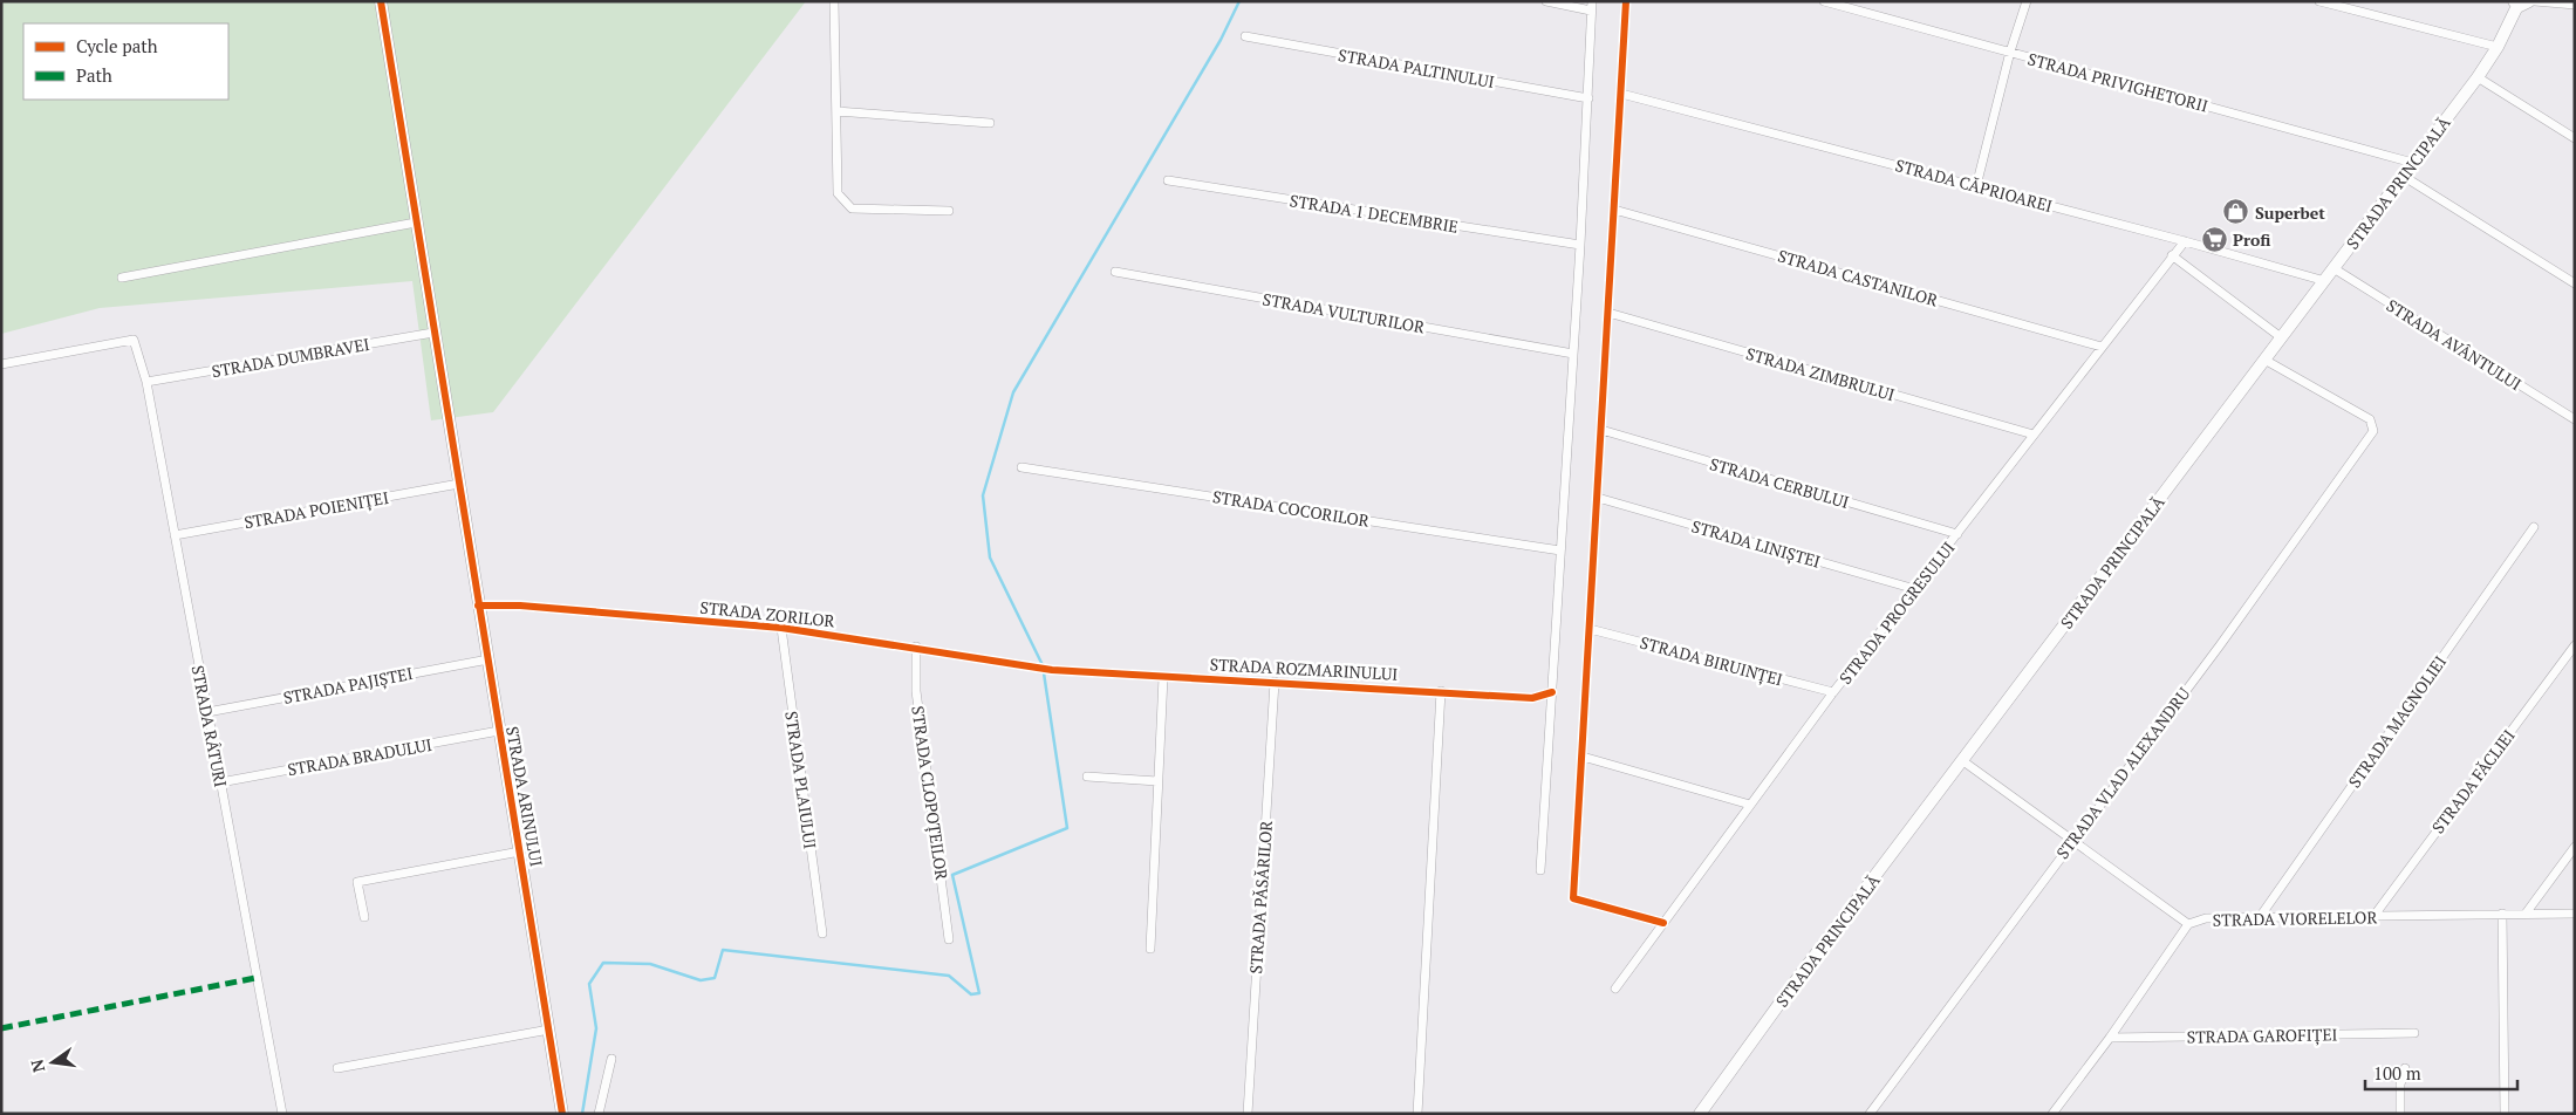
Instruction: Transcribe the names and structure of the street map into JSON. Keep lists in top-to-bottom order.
{
  "streets": {
    "main road": ["STRADA PRINCIPALĂ", "STRADA ARINULUI"],
    "street": [
      "STRADA PALTINULUI",
      "STRADA PRIVIGHETORII",
      "STRADA CĂPRIOAREI",
      "STRADA 1 DECEMBRIE",
      "STRADA CASTANILOR",
      "STRADA VULTURILOR",
      "STRADA AVÂNTULUI",
      "STRADA DUMBRAVEI",
      "STRADA ZIMBRULUI",
      "STRADA CERBULUI",
      "STRADA COCORILOR",
      "STRADA POIENIȚEI",
      "STRADA LINIȘTEI",
      "STRADA PROGRESULUI",
      "STRADA ZORILOR",
      "STRADA BIRUINȚEI",
      "STRADA ROZMARINULUI",
      "STRADA PAJIȘTEI",
      "STRADA MAGNOLIEI",
      "STRADA RÂTURI",
      "STRADA BRADULUI",
      "STRADA VLAD ALEXANDRU",
      "STRADA PLAIULUI",
      "STRADA FĂCLIEI",
      "STRADA CLOPOȚEILOR",
      "STRADA PĂSĂRILOR",
      "STRADA VIORELELOR",
      "STRADA GAROFIȚEI"
    ]
  },
  "crossings": [
    ["STRADA PRIVIGHETORII", "STRADA PRINCIPALĂ"],
    ["STRADA PRINCIPALĂ", "STRADA CĂPRIOAREI"],
    ["STRADA PRINCIPALĂ", "STRADA AVÂNTULUI"],
    ["STRADA PRINCIPALĂ", "STRADA VLAD ALEXANDRU"],
    ["STRADA PRINCIPALĂ", "STRADA VIORELELOR"],
    ["STRADA CĂPRIOAREI", "STRADA PROGRESULUI"],
    ["STRADA CASTANILOR", "STRADA PROGRESULUI"],
    ["STRADA DUMBRAVEI", "STRADA RÂTURI"],
    ["STRADA DUMBRAVEI", "STRADA ARINULUI"],
    ["STRADA ZIMBRULUI", "STRADA PROGRESULUI"],
    ["STRADA CERBULUI", "STRADA PROGRESULUI"],
    ["STRADA POIENIȚEI", "STRADA RÂTURI"],
    ["STRADA POIENIȚEI", "STRADA ARINULUI"],
    ["STRADA LINIȘTEI", "STRADA PROGRESULUI"],
    ["STRADA PROGRESULUI", "STRADA BIRUINȚEI"],
    ["STRADA ZORILOR", "STRADA ROZMARINULUI"],
    ["STRADA ZORILOR", "STRADA PLAIULUI"],
    ["STRADA ZORILOR", "STRADA CLOPOȚEILOR"],
    ["STRADA ZORILOR", "STRADA ARINULUI"],
    ["STRADA ROZMARINULUI", "STRADA PĂSĂRILOR"],
    ["STRADA PAJIȘTEI", "STRADA RÂTURI"],
    ["STRADA PAJIȘTEI", "STRADA ARINULUI"],
    ["STRADA MAGNOLIEI", "STRADA VIORELELOR"],
    ["STRADA RÂTURI", "STRADA BRADULUI"],
    ["STRADA BRADULUI", "STRADA ARINULUI"],
    ["STRADA VLAD ALEXANDRU", "STRADA VIORELELOR"],
    ["STRADA FĂCLIEI", "STRADA VIORELELOR"]
  ],
  "places": {
    "shop": ["Superbet"],
    "supermarket": ["Profi"]
  },
  "legend": ["Cycle path", "Path"],
  "scale_bar": "100 m",
  "north": "left"
}
